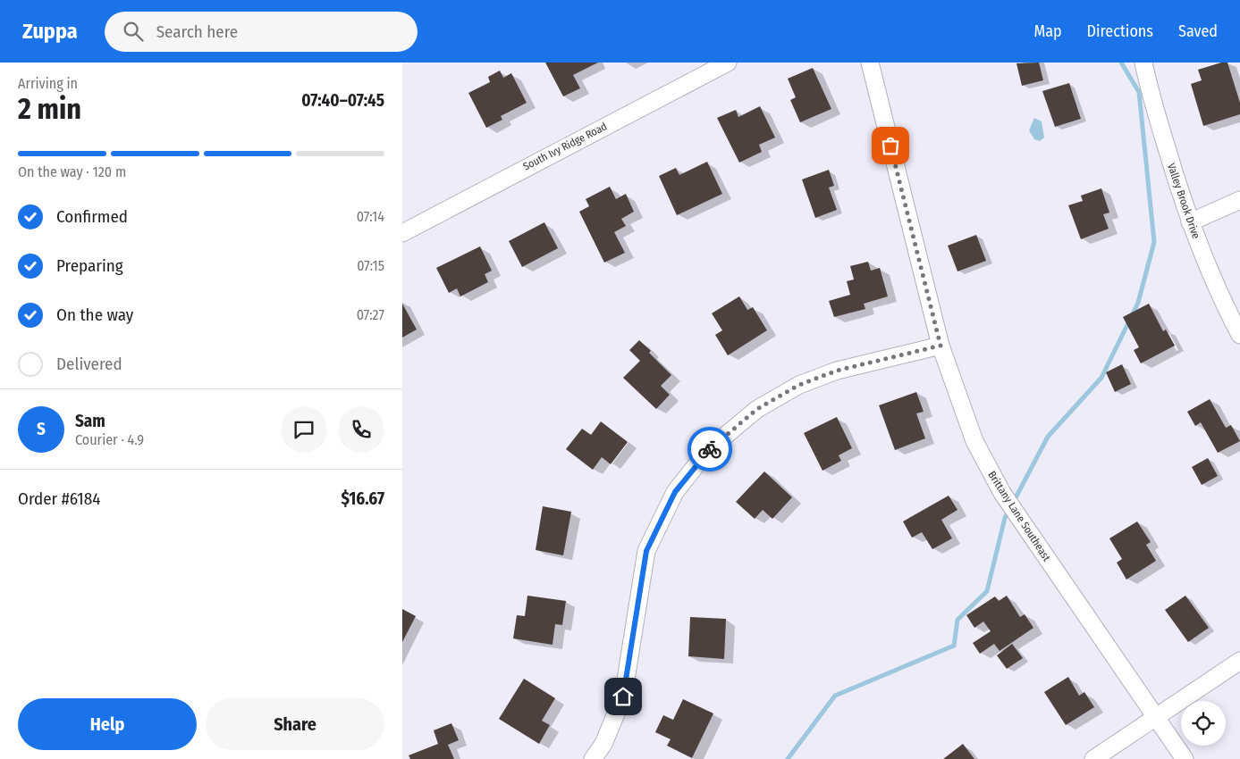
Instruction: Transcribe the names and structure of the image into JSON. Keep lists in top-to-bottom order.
{
  "streets": {
    "street": ["South Ivy Ridge Road", "Valley Brook Drive", "Brittany Lane Southeast"]
  },
  "page": {
    "header": "Zuppa",
    "search": "Search here",
    "nav": ["Map", "Directions", "Saved"],
    "heading": ["2 min", "Arriving in", "07:40–07:45"],
    "panel": [
      "Sam",
      "Courier · 4.9",
      "Order #6184",
      "$16.67"
    ],
    "bar": "On the way · 120 m",
    "list": [
      ["Confirmed", "07:14"],
      ["Preparing", "07:15"],
      ["On the way", "07:27"],
      "Delivered"
    ],
    "round": "S",
    "buttons": ["Help", "Share"]
  }
}
